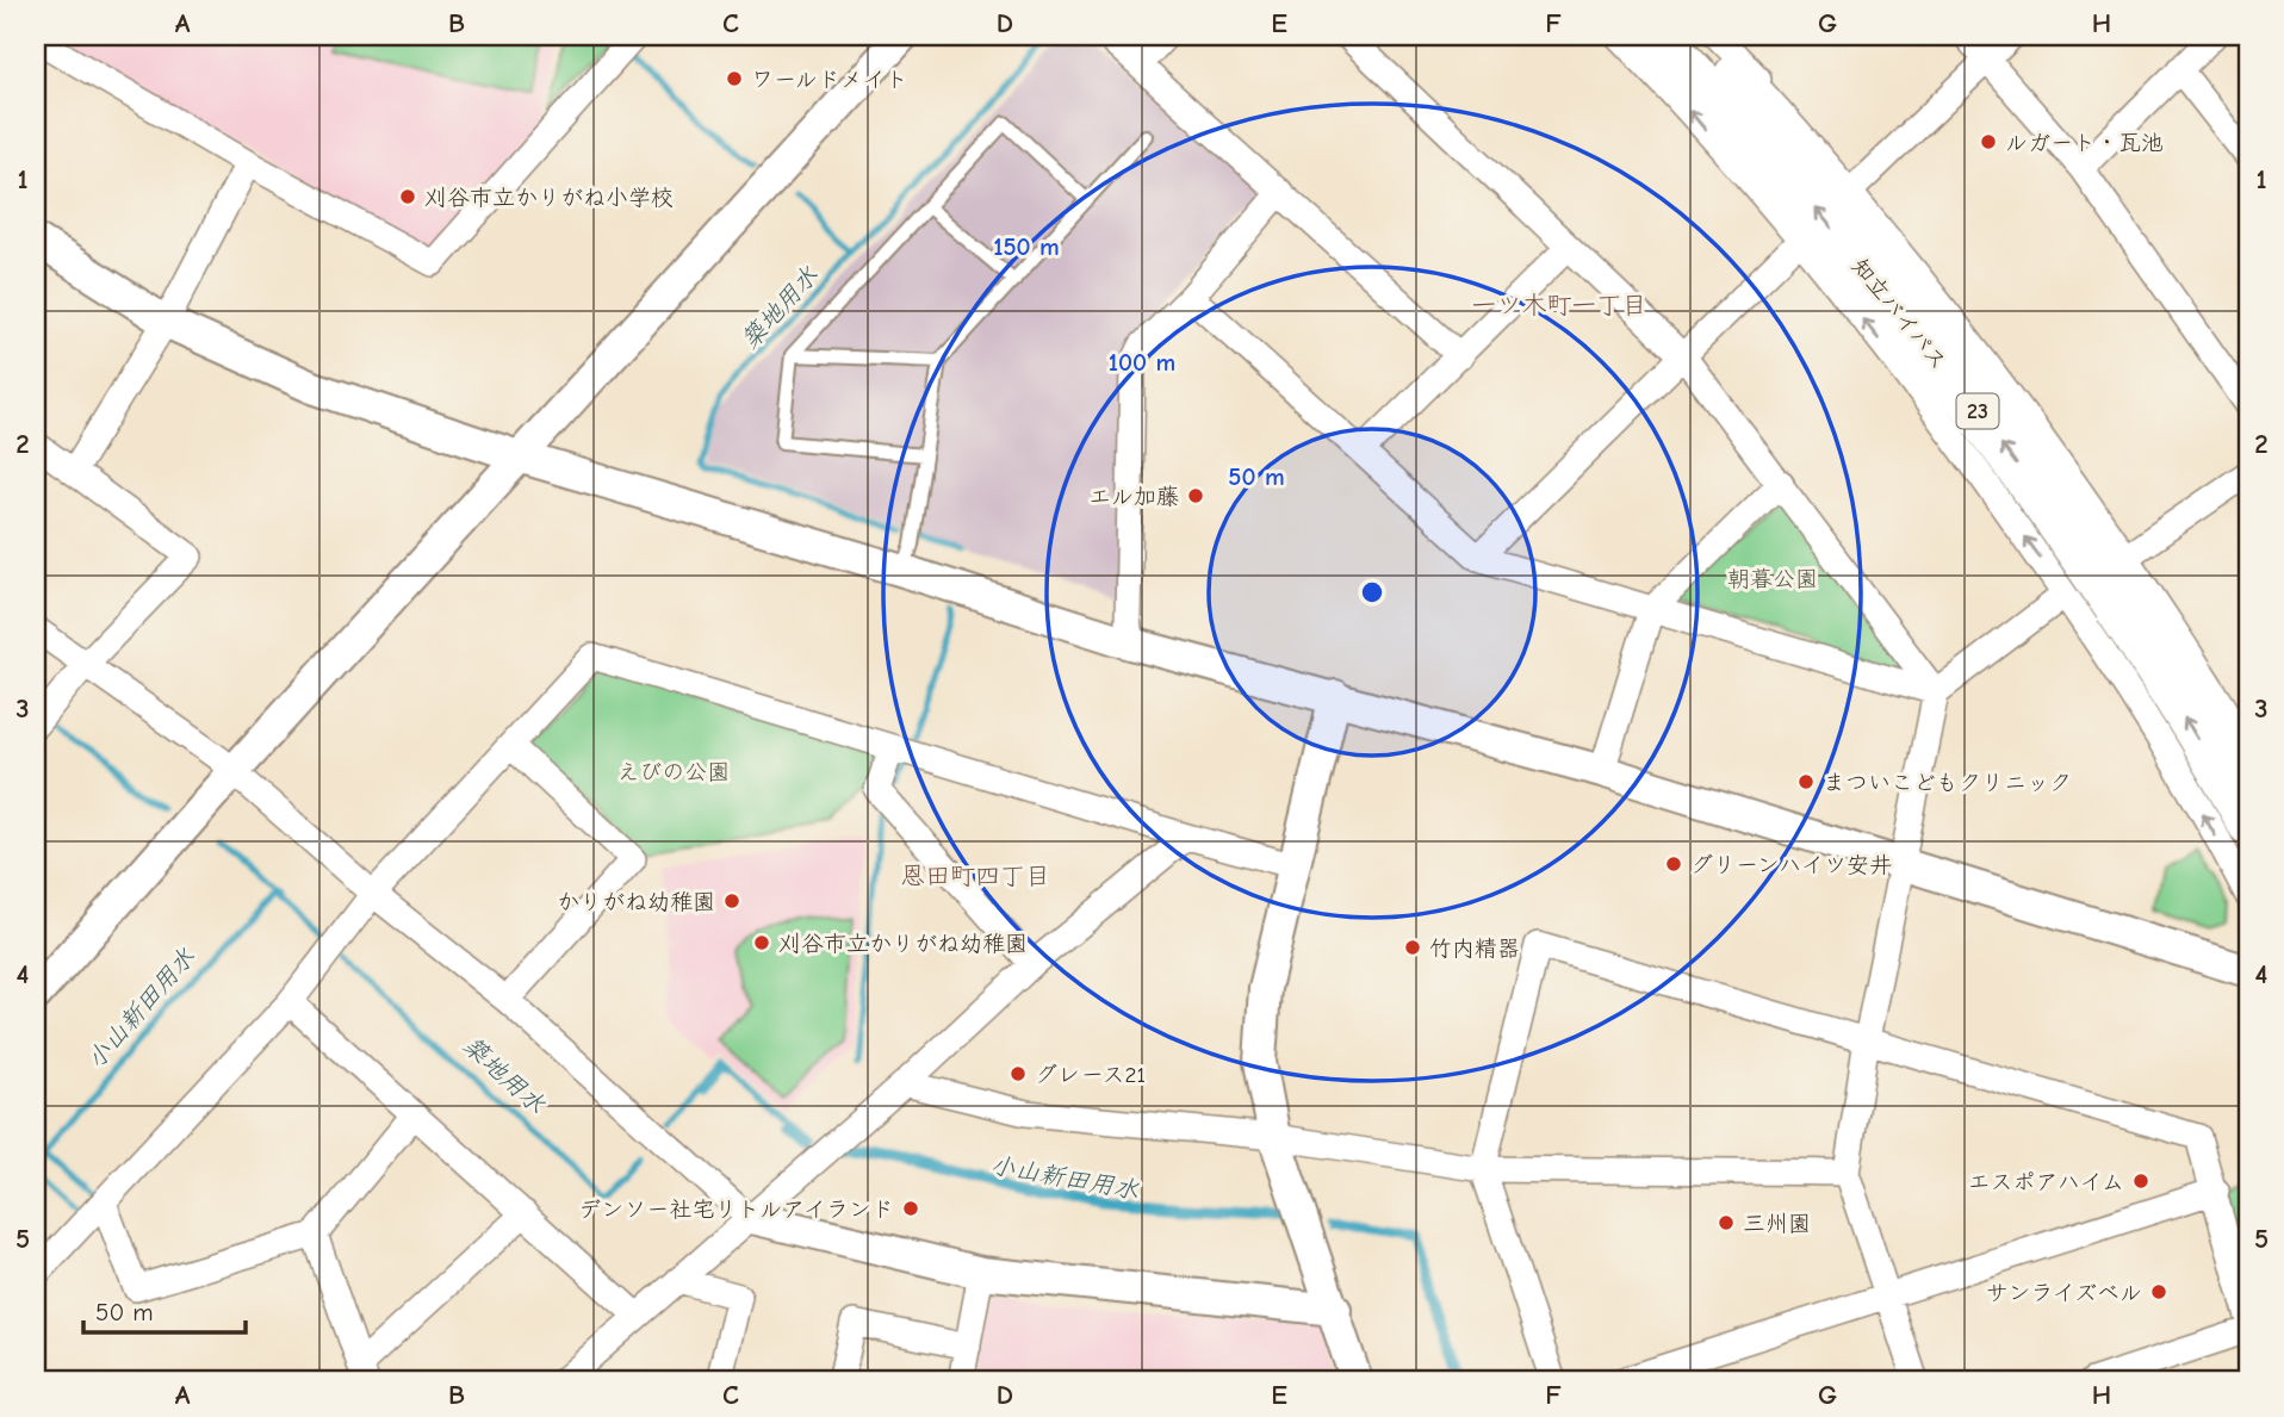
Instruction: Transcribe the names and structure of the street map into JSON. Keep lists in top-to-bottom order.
{
  "streets": {
    "highway": ["知立バイパス", "23"]
  },
  "districts": ["一ツ木町一丁目", "恩田町四丁目"],
  "water": ["築地用水", "小山新田用水"],
  "parks": ["朝暮公園", "えびの公園"],
  "places": [
    "ワールドメイト",
    "ルガート・瓦池",
    "刈谷市立かりがね小学校",
    "エル加藤",
    "まついこどもクリニック",
    "グリーンハイツ安井",
    "かりがね幼稚園",
    "刈谷市立かりがね幼稚園",
    "竹内精器",
    "グレース21",
    "エスポアハイム",
    "デンソー社宅リトルアイランド",
    "三州園",
    "サンライズベル"
  ],
  "scale_bar": "50 m",
  "grid": {
    "columns": [
      "A",
      "B",
      "C",
      "D",
      "E",
      "F",
      "G",
      "H"
    ],
    "rows": [
      "1",
      "2",
      "3",
      "4",
      "5"
    ]
  },
  "rings": ["150 m", "100 m", "50 m"]
}
